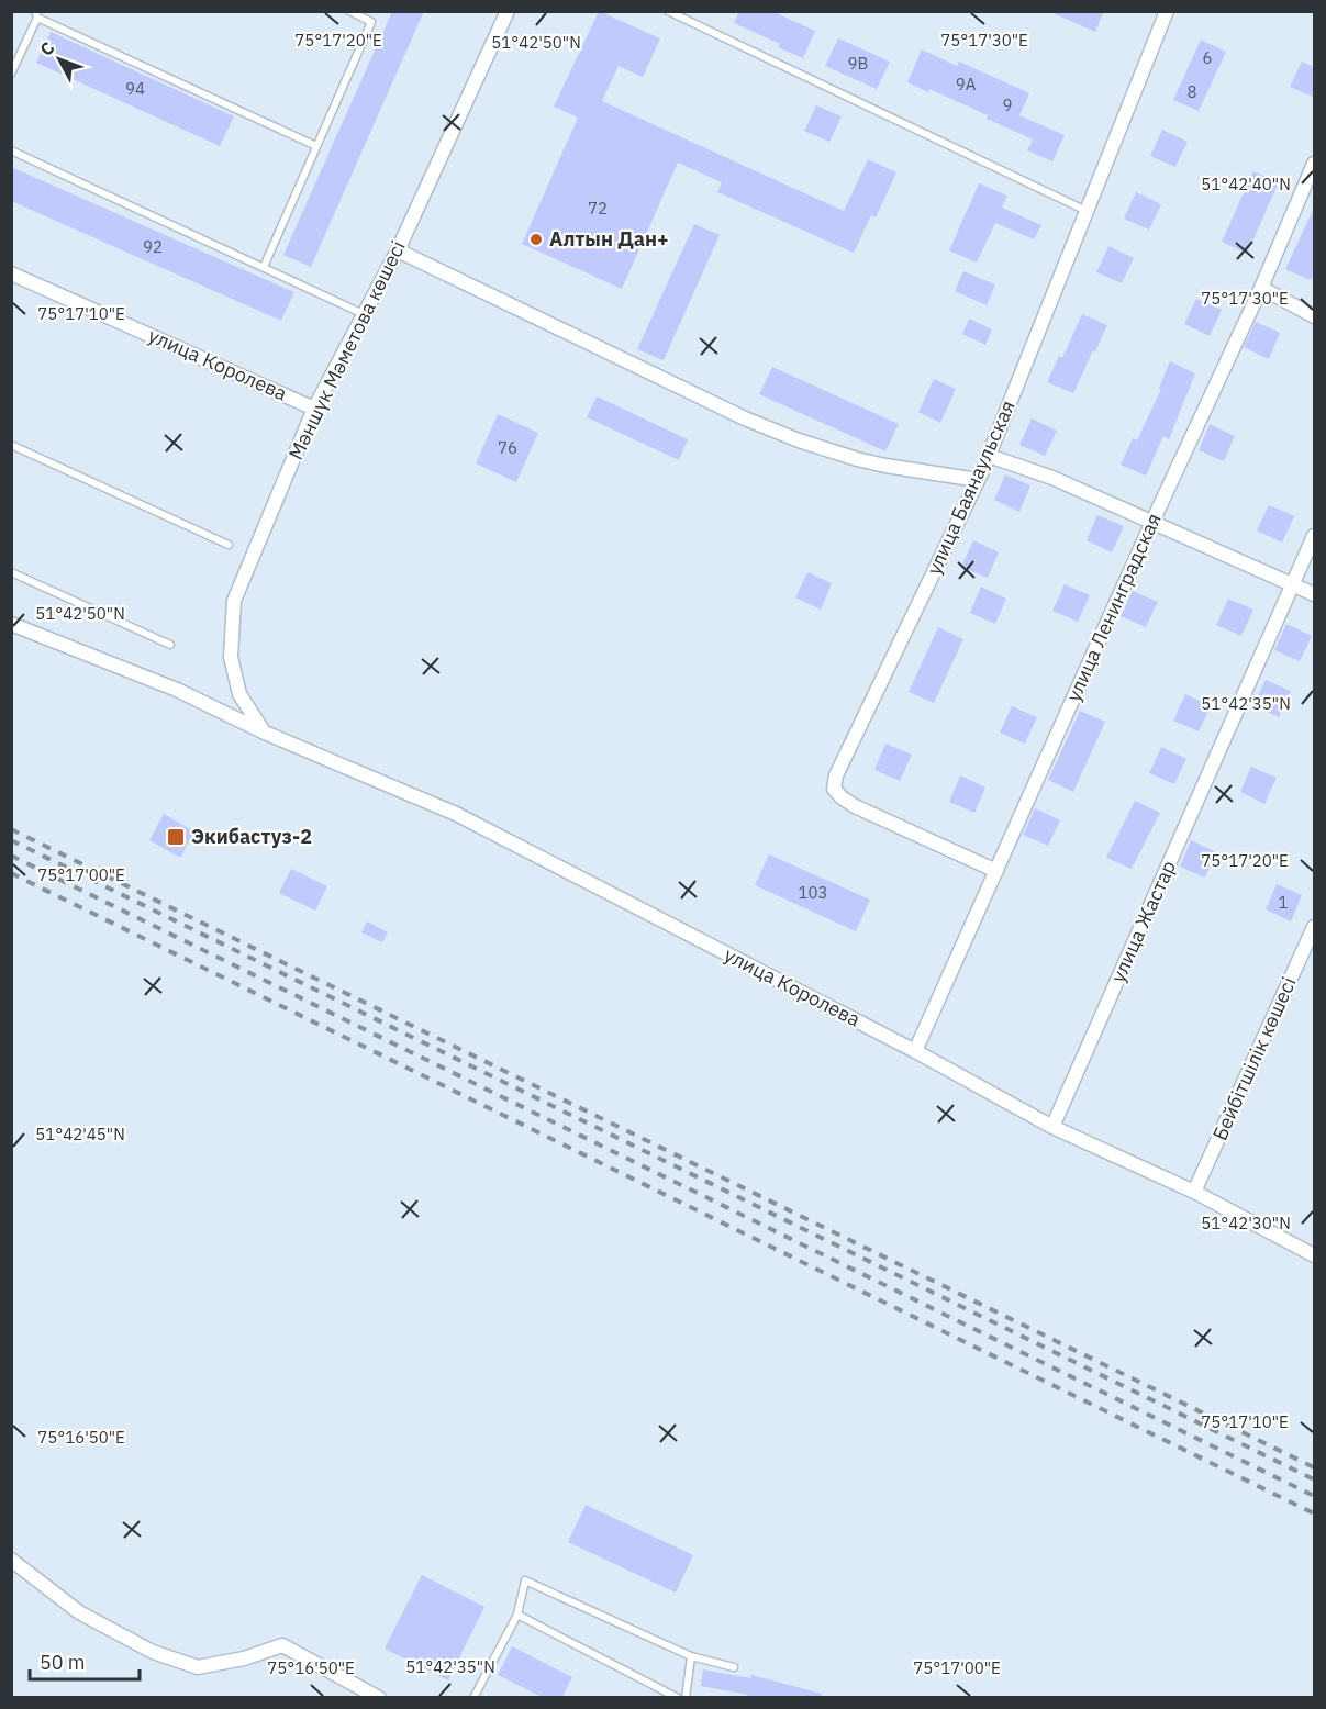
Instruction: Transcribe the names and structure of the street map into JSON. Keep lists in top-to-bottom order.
{
  "streets": {
    "street": [
      "Мәншүк Мәметова көшесі",
      "улица Королева",
      "улица Баянаульская",
      "улица Ленинградская",
      "улица Жастар",
      "Бейбітшілік көшесі"
    ]
  },
  "crossings": [
    ["Мәншүк Мәметова көшесі", "улица Королева"],
    ["улица Королева", "улица Ленинградская"],
    ["улица Королева", "улица Жастар"],
    ["улица Королева", "Бейбітшілік көшесі"],
    ["улица Баянаульская", "улица Ленинградская"]
  ],
  "places": {
    "other": ["Алтын Дан+"],
    "transit": ["Экибастуз-2"]
  },
  "house_numbers": [
    "6",
    "9В",
    "9А",
    "94",
    "8",
    "9",
    "72",
    "92",
    "76",
    "103",
    "1"
  ],
  "scale_bar": "50 m",
  "north": "top left",
  "coordinates": [
    "75°17'20\"E",
    "75°17'30\"E",
    "51°42'50\"N",
    "51°42'40\"N",
    "75°17'10\"E",
    "51°42'35\"N",
    "75°17'00\"E",
    "51°42'45\"N",
    "51°42'30\"N",
    "75°16'50\"E"
  ]
}
